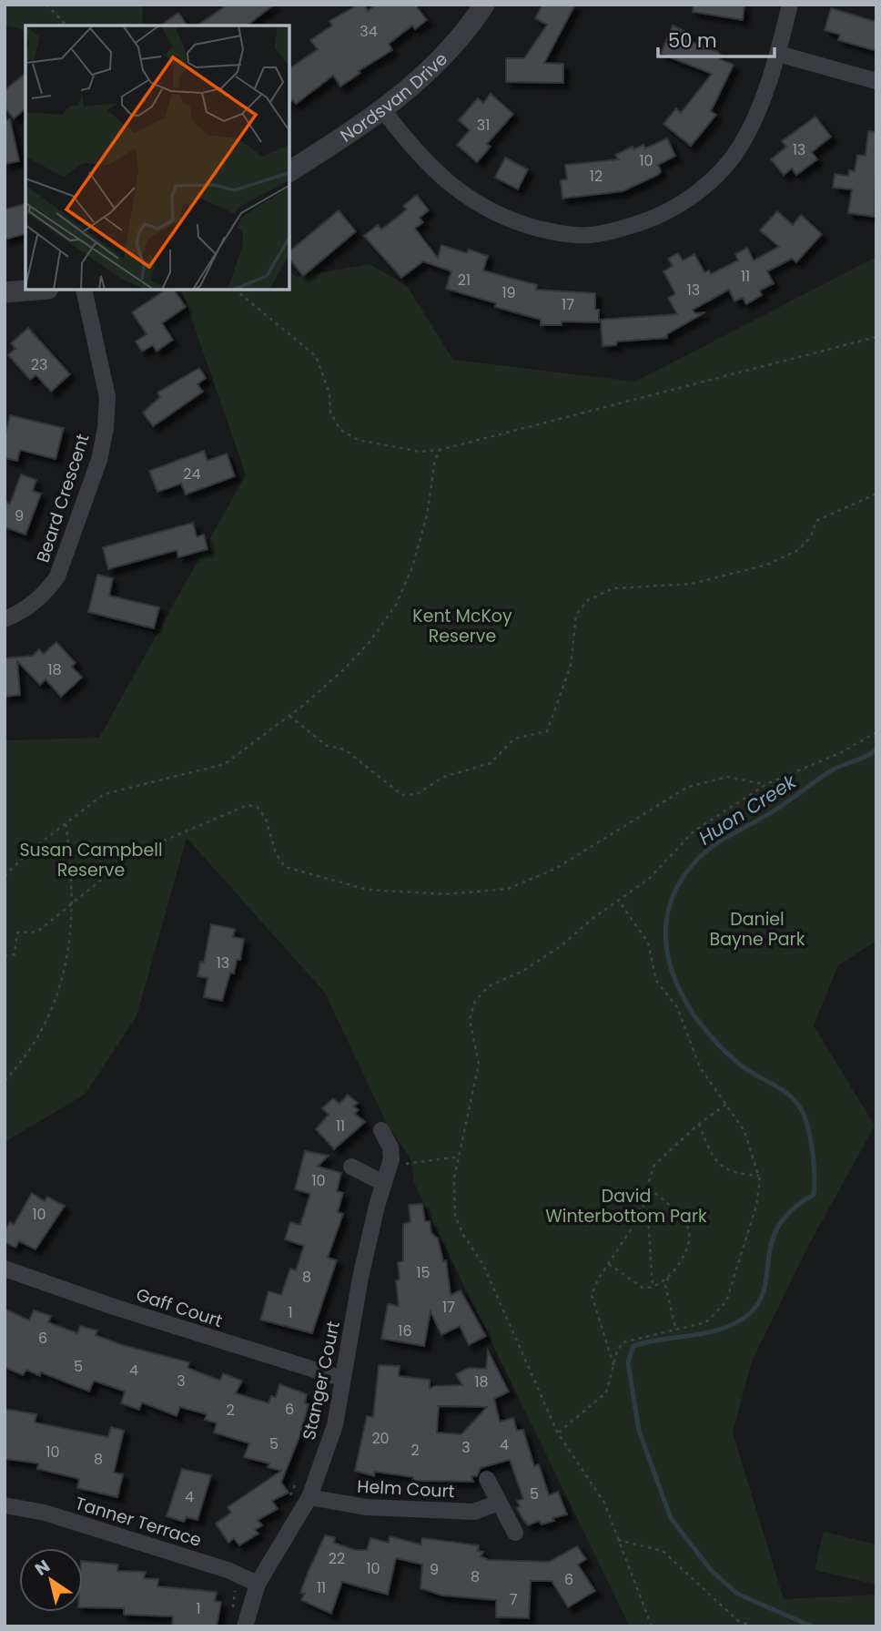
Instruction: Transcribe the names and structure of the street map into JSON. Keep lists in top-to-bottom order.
{
  "streets": {
    "street": [
      "Nordsvan Drive",
      "Beard Crescent",
      "Gaff Court",
      "Stanger Court",
      "Helm Court",
      "Tanner Terrace"
    ]
  },
  "crossings": [
    ["Gaff Court", "Stanger Court"],
    ["Stanger Court", "Helm Court"],
    ["Stanger Court", "Tanner Terrace"]
  ],
  "water": ["Huon Creek"],
  "parks": [
    "Kent McKoy Reserve",
    "Susan Campbell Reserve",
    "Daniel Bayne Park",
    "David Winterbottom Park"
  ],
  "house_numbers": [
    "34",
    "31",
    "13",
    "10",
    "12",
    "11",
    "21",
    "13",
    "19",
    "17",
    "23",
    "24",
    "9",
    "18",
    "13",
    "11",
    "10",
    "10",
    "15",
    "8",
    "17",
    "1",
    "16",
    "6",
    "5",
    "4",
    "3",
    "18",
    "6",
    "2",
    "20",
    "5",
    "4",
    "3",
    "2",
    "10",
    "8",
    "5",
    "4",
    "22",
    "10",
    "9",
    "8",
    "6",
    "11",
    "7",
    "1"
  ],
  "scale_bar": "50 m",
  "north": "top left"
}
